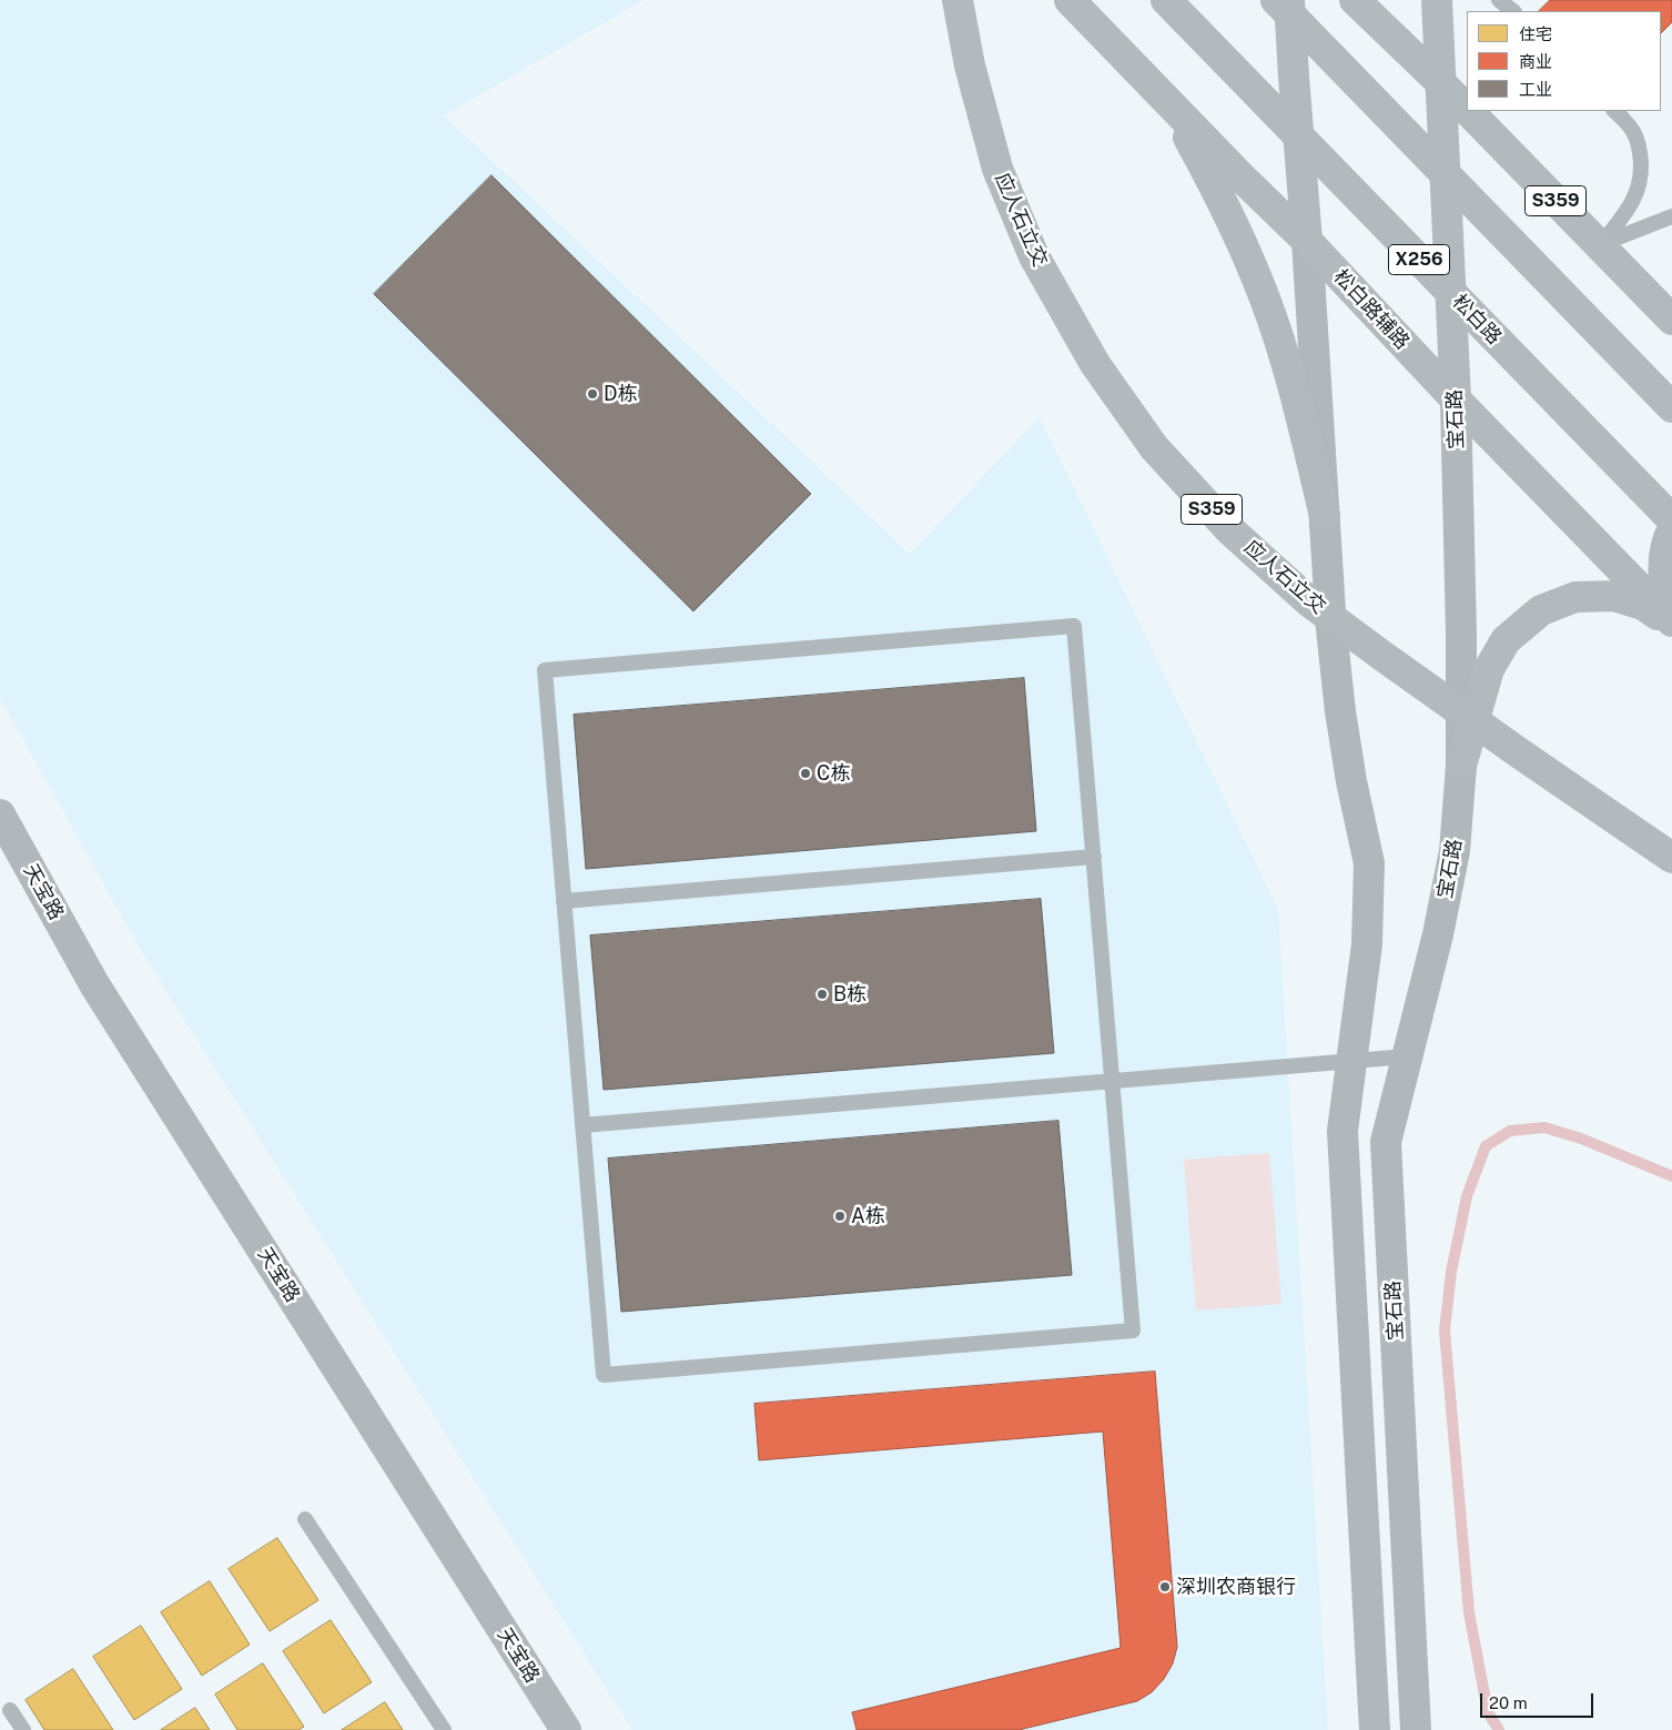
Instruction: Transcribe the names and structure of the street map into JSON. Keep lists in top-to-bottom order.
{
  "streets": {
    "main road": [
      "S359",
      "应人石立交",
      "X256",
      "松白路辅路",
      "松白路",
      "宝石路"
    ],
    "street": ["天宝路"]
  },
  "crossings": [
    ["S359", "宝石路"],
    ["松白路辅路", "宝石路"]
  ],
  "places": [
    "D栋",
    "C栋",
    "B栋",
    "A栋",
    "深圳农商银行"
  ],
  "legend": ["住宅", "商业", "工业"],
  "scale_bar": "20 m"
}
